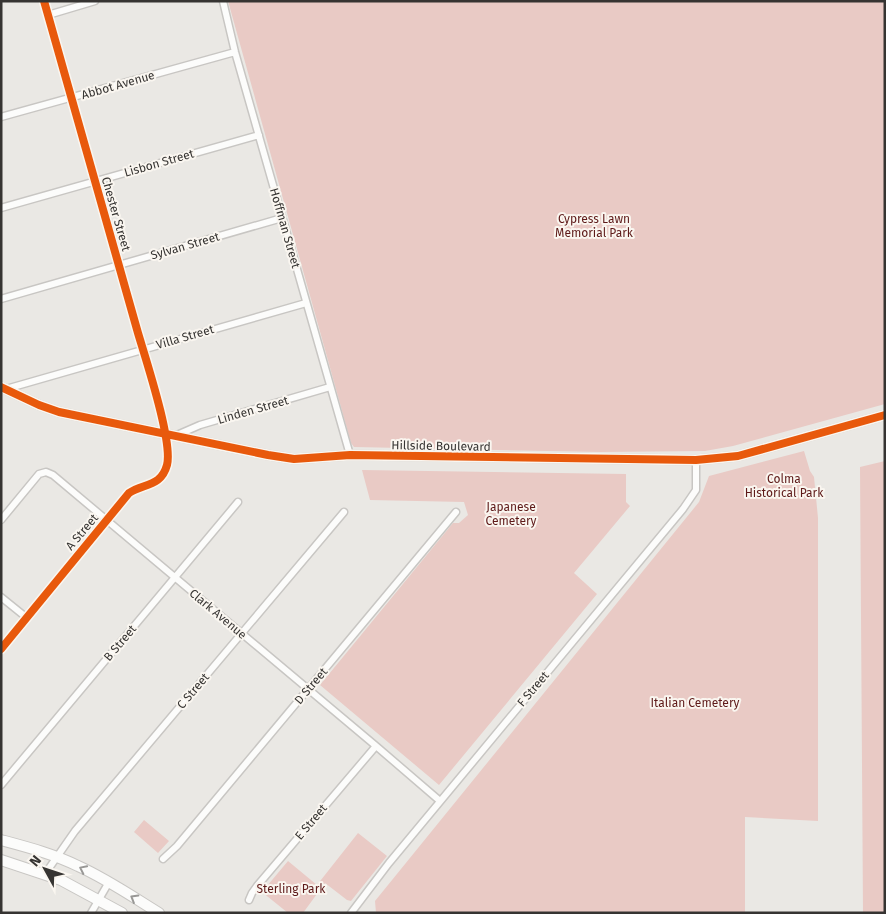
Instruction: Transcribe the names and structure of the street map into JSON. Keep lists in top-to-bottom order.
{
  "streets": {
    "main road": ["Hillside Boulevard"],
    "street": [
      "Abbot Avenue",
      "Lisbon Street",
      "Chester Street",
      "Hoffman Street",
      "Sylvan Street",
      "Villa Street",
      "Linden Street",
      "A Street",
      "Clark Avenue",
      "B Street",
      "D Street",
      "F Street",
      "C Street",
      "E Street"
    ]
  },
  "crossings": [
    ["Abbot Avenue", "Chester Street"],
    ["Abbot Avenue", "Hoffman Street"],
    ["Lisbon Street", "Chester Street"],
    ["Lisbon Street", "Hoffman Street"],
    ["Chester Street", "Sylvan Street"],
    ["Chester Street", "Villa Street"],
    ["Chester Street", "Hillside Boulevard"],
    ["Chester Street", "A Street"],
    ["Hoffman Street", "Sylvan Street"],
    ["Hoffman Street", "Villa Street"],
    ["Hoffman Street", "Linden Street"],
    ["Hoffman Street", "Hillside Boulevard"],
    ["Villa Street", "Hillside Boulevard"],
    ["Linden Street", "Hillside Boulevard"],
    ["Hillside Boulevard", "A Street"],
    ["Hillside Boulevard", "F Street"],
    ["A Street", "Clark Avenue"],
    ["Clark Avenue", "B Street"],
    ["Clark Avenue", "D Street"],
    ["Clark Avenue", "F Street"],
    ["Clark Avenue", "C Street"],
    ["Clark Avenue", "E Street"]
  ],
  "parks": [
    "Cypress Lawn Memorial Park",
    "Colma Historical Park",
    "Japanese Cemetery",
    "Italian Cemetery",
    "Sterling Park"
  ],
  "north": "top left"
}
